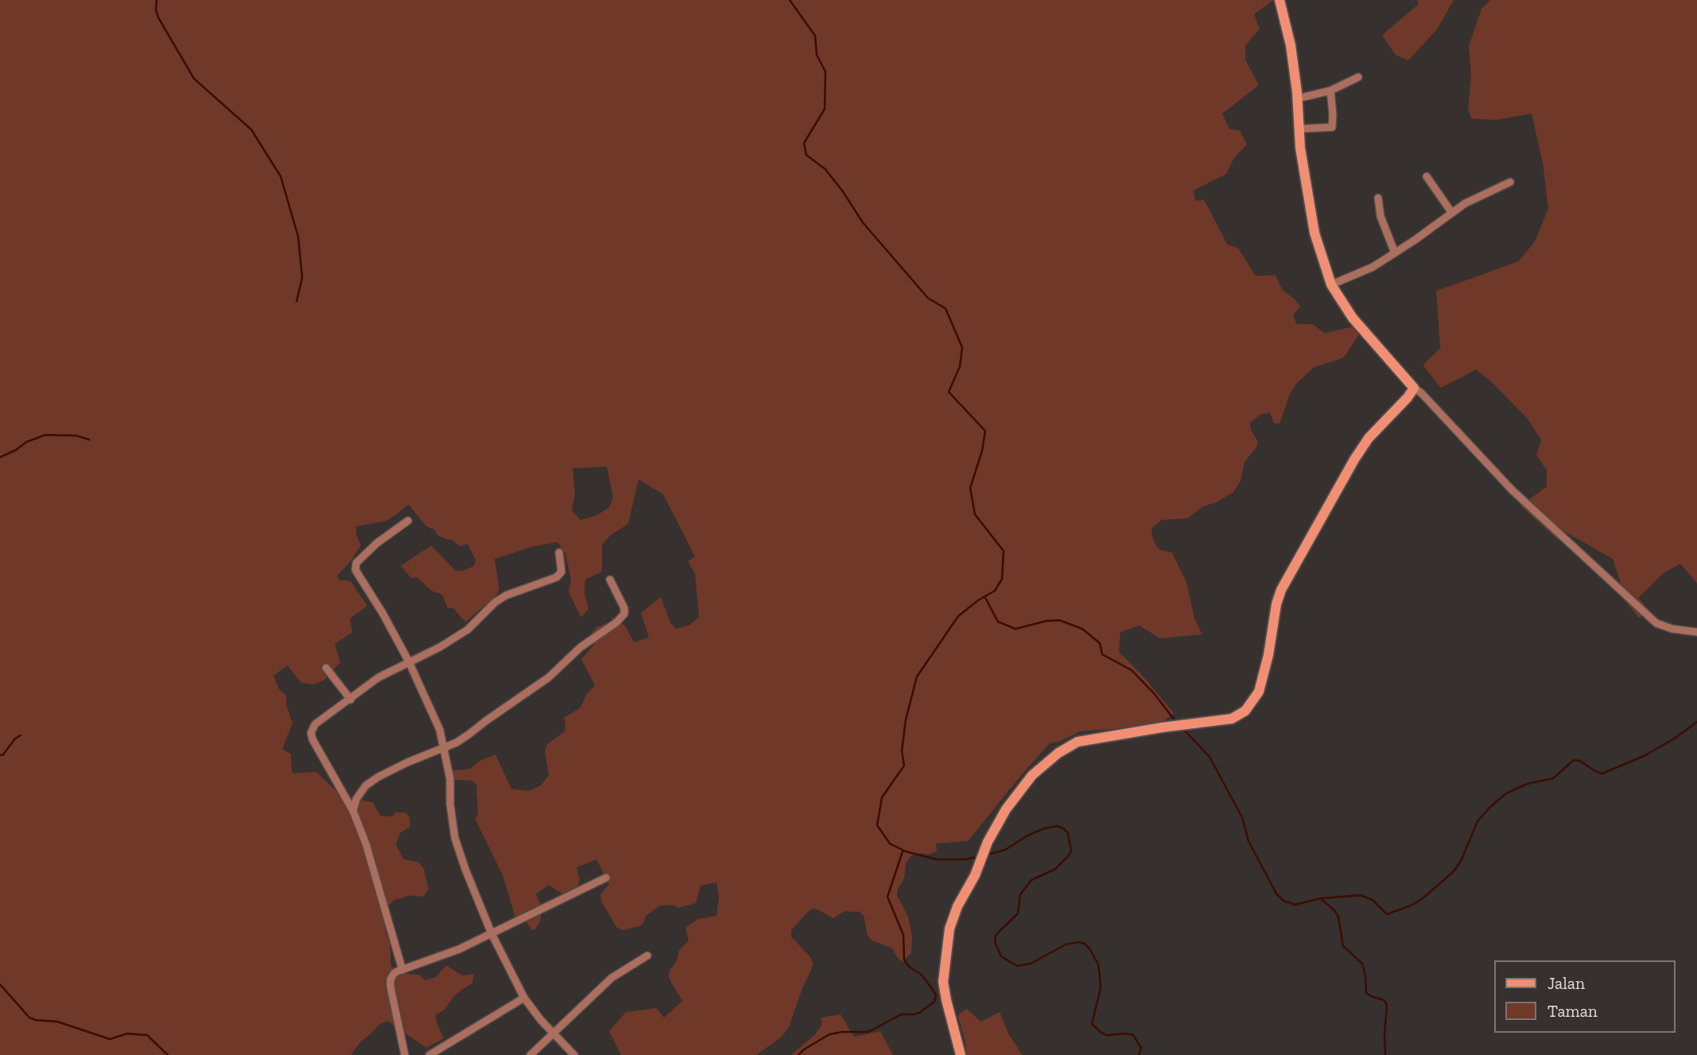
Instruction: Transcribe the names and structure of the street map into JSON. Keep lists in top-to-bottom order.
{
  "legend": ["Jalan", "Taman"]
}
